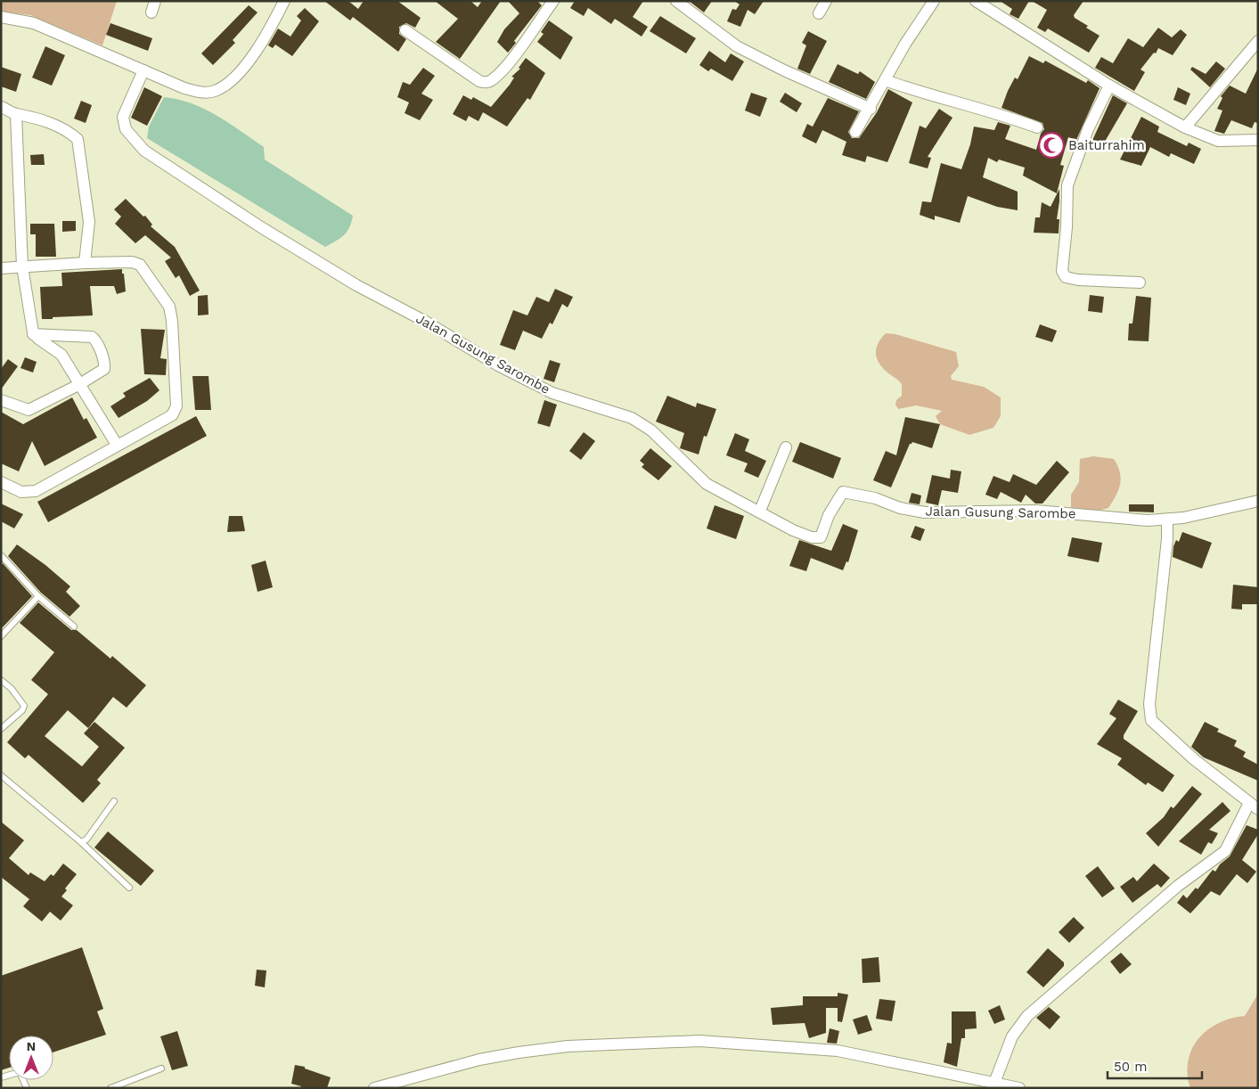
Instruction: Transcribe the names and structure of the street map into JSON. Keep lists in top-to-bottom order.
{
  "streets": {
    "street": ["Jalan Gusung Sarombe"]
  },
  "places": {
    "mosque": ["Baiturrahim"]
  },
  "scale_bar": "50 m",
  "north": "top"
}
